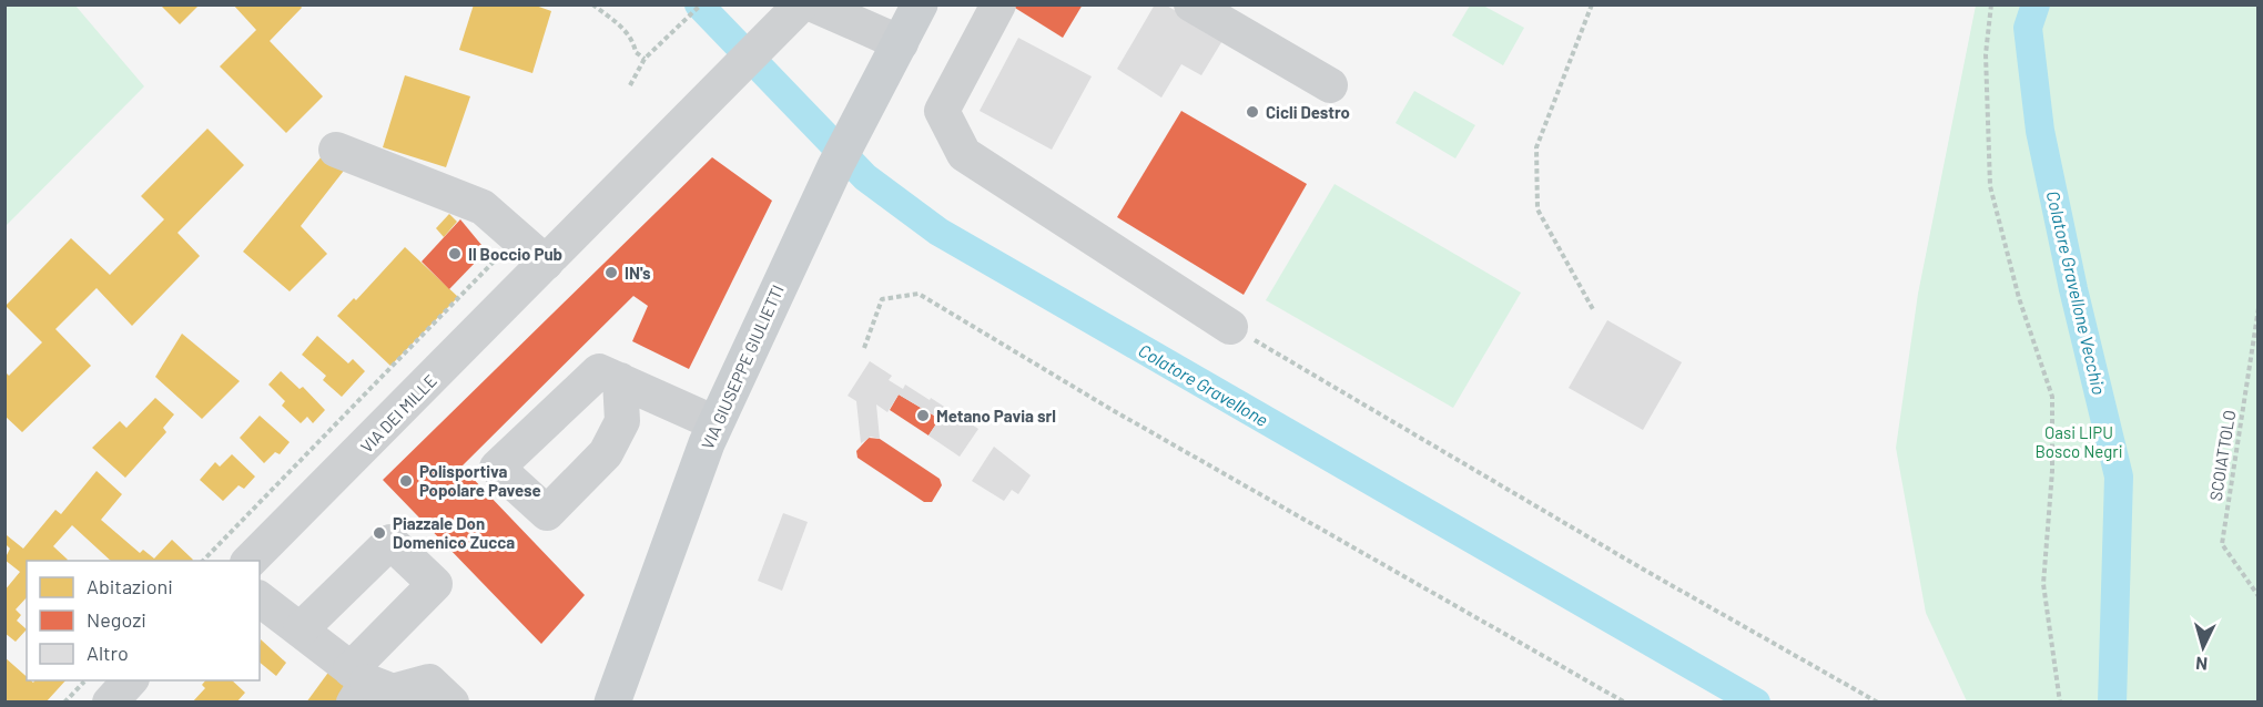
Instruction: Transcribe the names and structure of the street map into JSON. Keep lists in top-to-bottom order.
{
  "streets": {
    "main road": ["VIA GIUSEPPE GIULIETTI"],
    "street": ["VIA DEI MILLE"],
    "path": ["SCOIATTOLO"]
  },
  "water": ["Colatore Gravellone Vecchio", "Colatore Gravellone"],
  "parks": ["Oasi LIPU Bosco Negri"],
  "places": [
    "Cicli Destro",
    "Il Boccio Pub",
    "IN's",
    "Metano Pavia srl",
    "Polisportiva Popolare Pavese",
    "Piazzale Don Domenico Zucca"
  ],
  "legend": ["Abitazioni", "Negozi", "Altro"],
  "north": "bottom"
}
